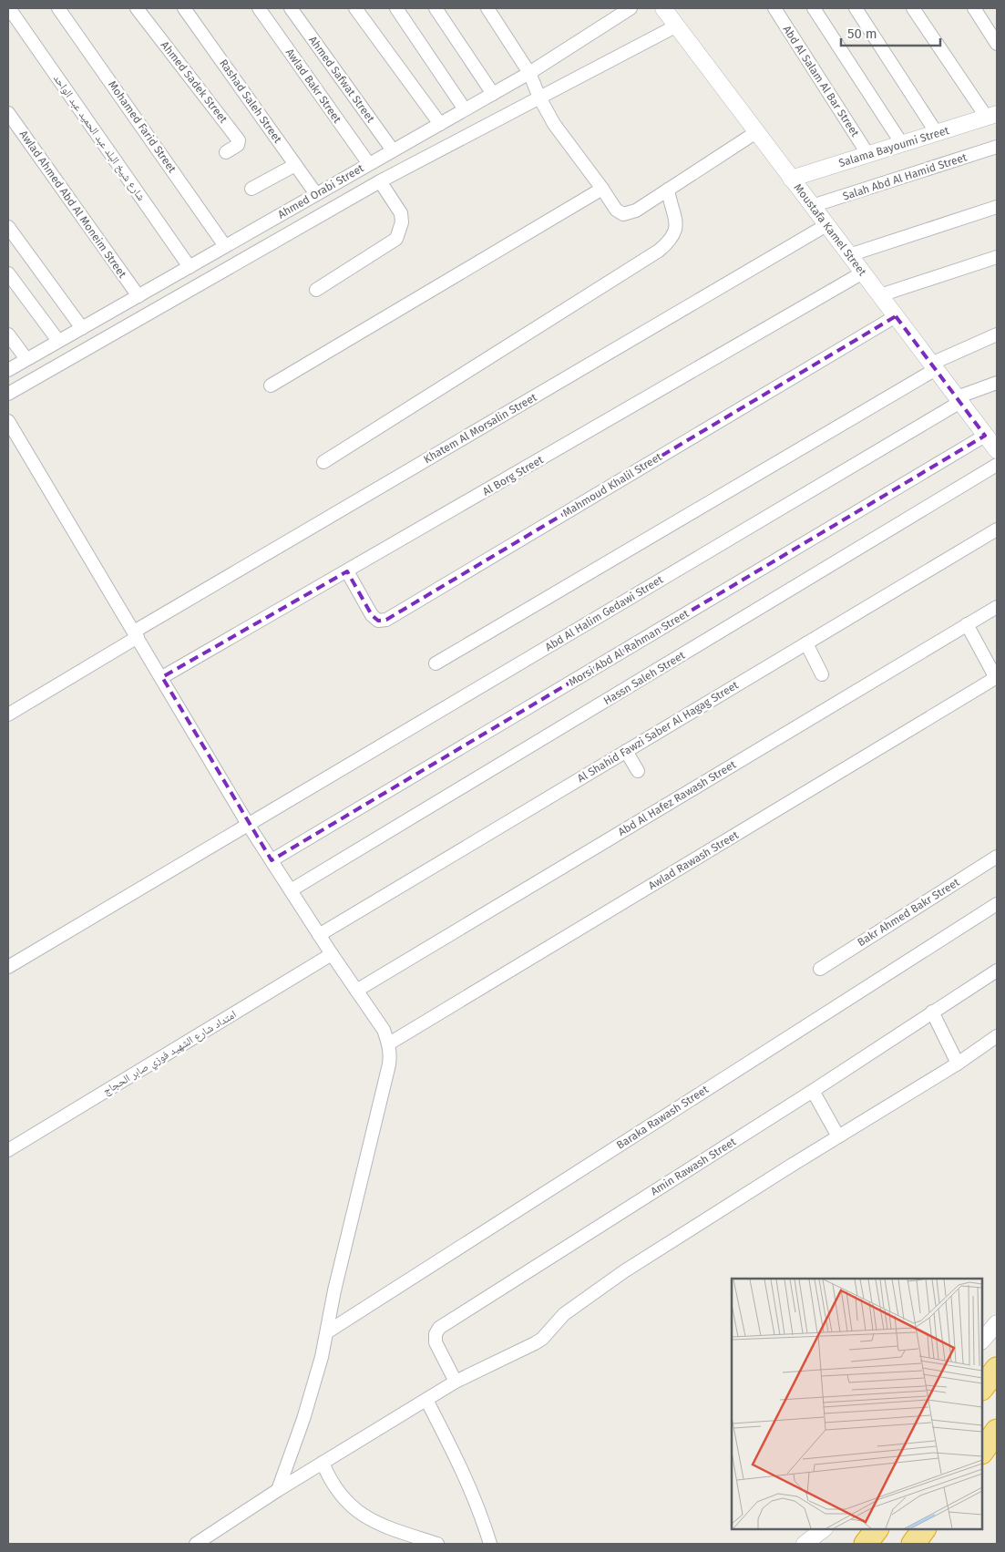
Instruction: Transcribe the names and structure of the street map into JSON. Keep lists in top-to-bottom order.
{
  "streets": {
    "street": [
      "Ahmed Safwat Street",
      "Abd Al Salam Al Bar Street",
      "Ahmed Sadek Street",
      "Awlad Bakr Street",
      "Rashad Saleh Street",
      "Mohamed Farid Street",
      "شارع شيخ البلد عبد الحميد عبد الواحد",
      "Salama Bayoumi Street",
      "Salah Abd Al Hamid Street",
      "Ahmed Orabi Street",
      "Awlad Ahmed Abd Al Moneim Street",
      "Moustafa Kamel Street",
      "Khatem Al Morsalin Street",
      "Al Borg Street",
      "Mahmoud Khalil Street",
      "Abd Al Halim Gedawi Street",
      "Morsi Abd Al Rahman Street",
      "Hassn Saleh Street",
      "Al Shahid Fawzi Saber Al Hagag Street",
      "Abd Al Hafez Rawash Street",
      "Awlad Rawash Street",
      "Bakr Ahmed Bakr Street",
      "امتداد شارع الشهيد فوزي صابر الحجاج",
      "Baraka Rawash Street",
      "Amin Rawash Street"
    ]
  },
  "crossings": [
    ["Ahmed Safwat Street", "Ahmed Orabi Street"],
    ["Abd Al Salam Al Bar Street", "Salama Bayoumi Street"],
    ["Awlad Bakr Street", "Ahmed Orabi Street"],
    ["Rashad Saleh Street", "Ahmed Orabi Street"],
    ["Mohamed Farid Street", "Ahmed Orabi Street"],
    ["شارع شيخ البلد عبد الحميد عبد الواحد", "Ahmed Orabi Street"],
    ["Salama Bayoumi Street", "Moustafa Kamel Street"],
    ["Salah Abd Al Hamid Street", "Moustafa Kamel Street"],
    ["Ahmed Orabi Street", "Awlad Ahmed Abd Al Moneim Street"],
    ["Moustafa Kamel Street", "Khatem Al Morsalin Street"],
    ["Moustafa Kamel Street", "Al Borg Street"],
    ["Moustafa Kamel Street", "Mahmoud Khalil Street"],
    ["Moustafa Kamel Street", "Abd Al Halim Gedawi Street"],
    ["Moustafa Kamel Street", "Morsi Abd Al Rahman Street"],
    ["Al Borg Street", "Mahmoud Khalil Street"]
  ],
  "scale_bar": "50 m"
}
